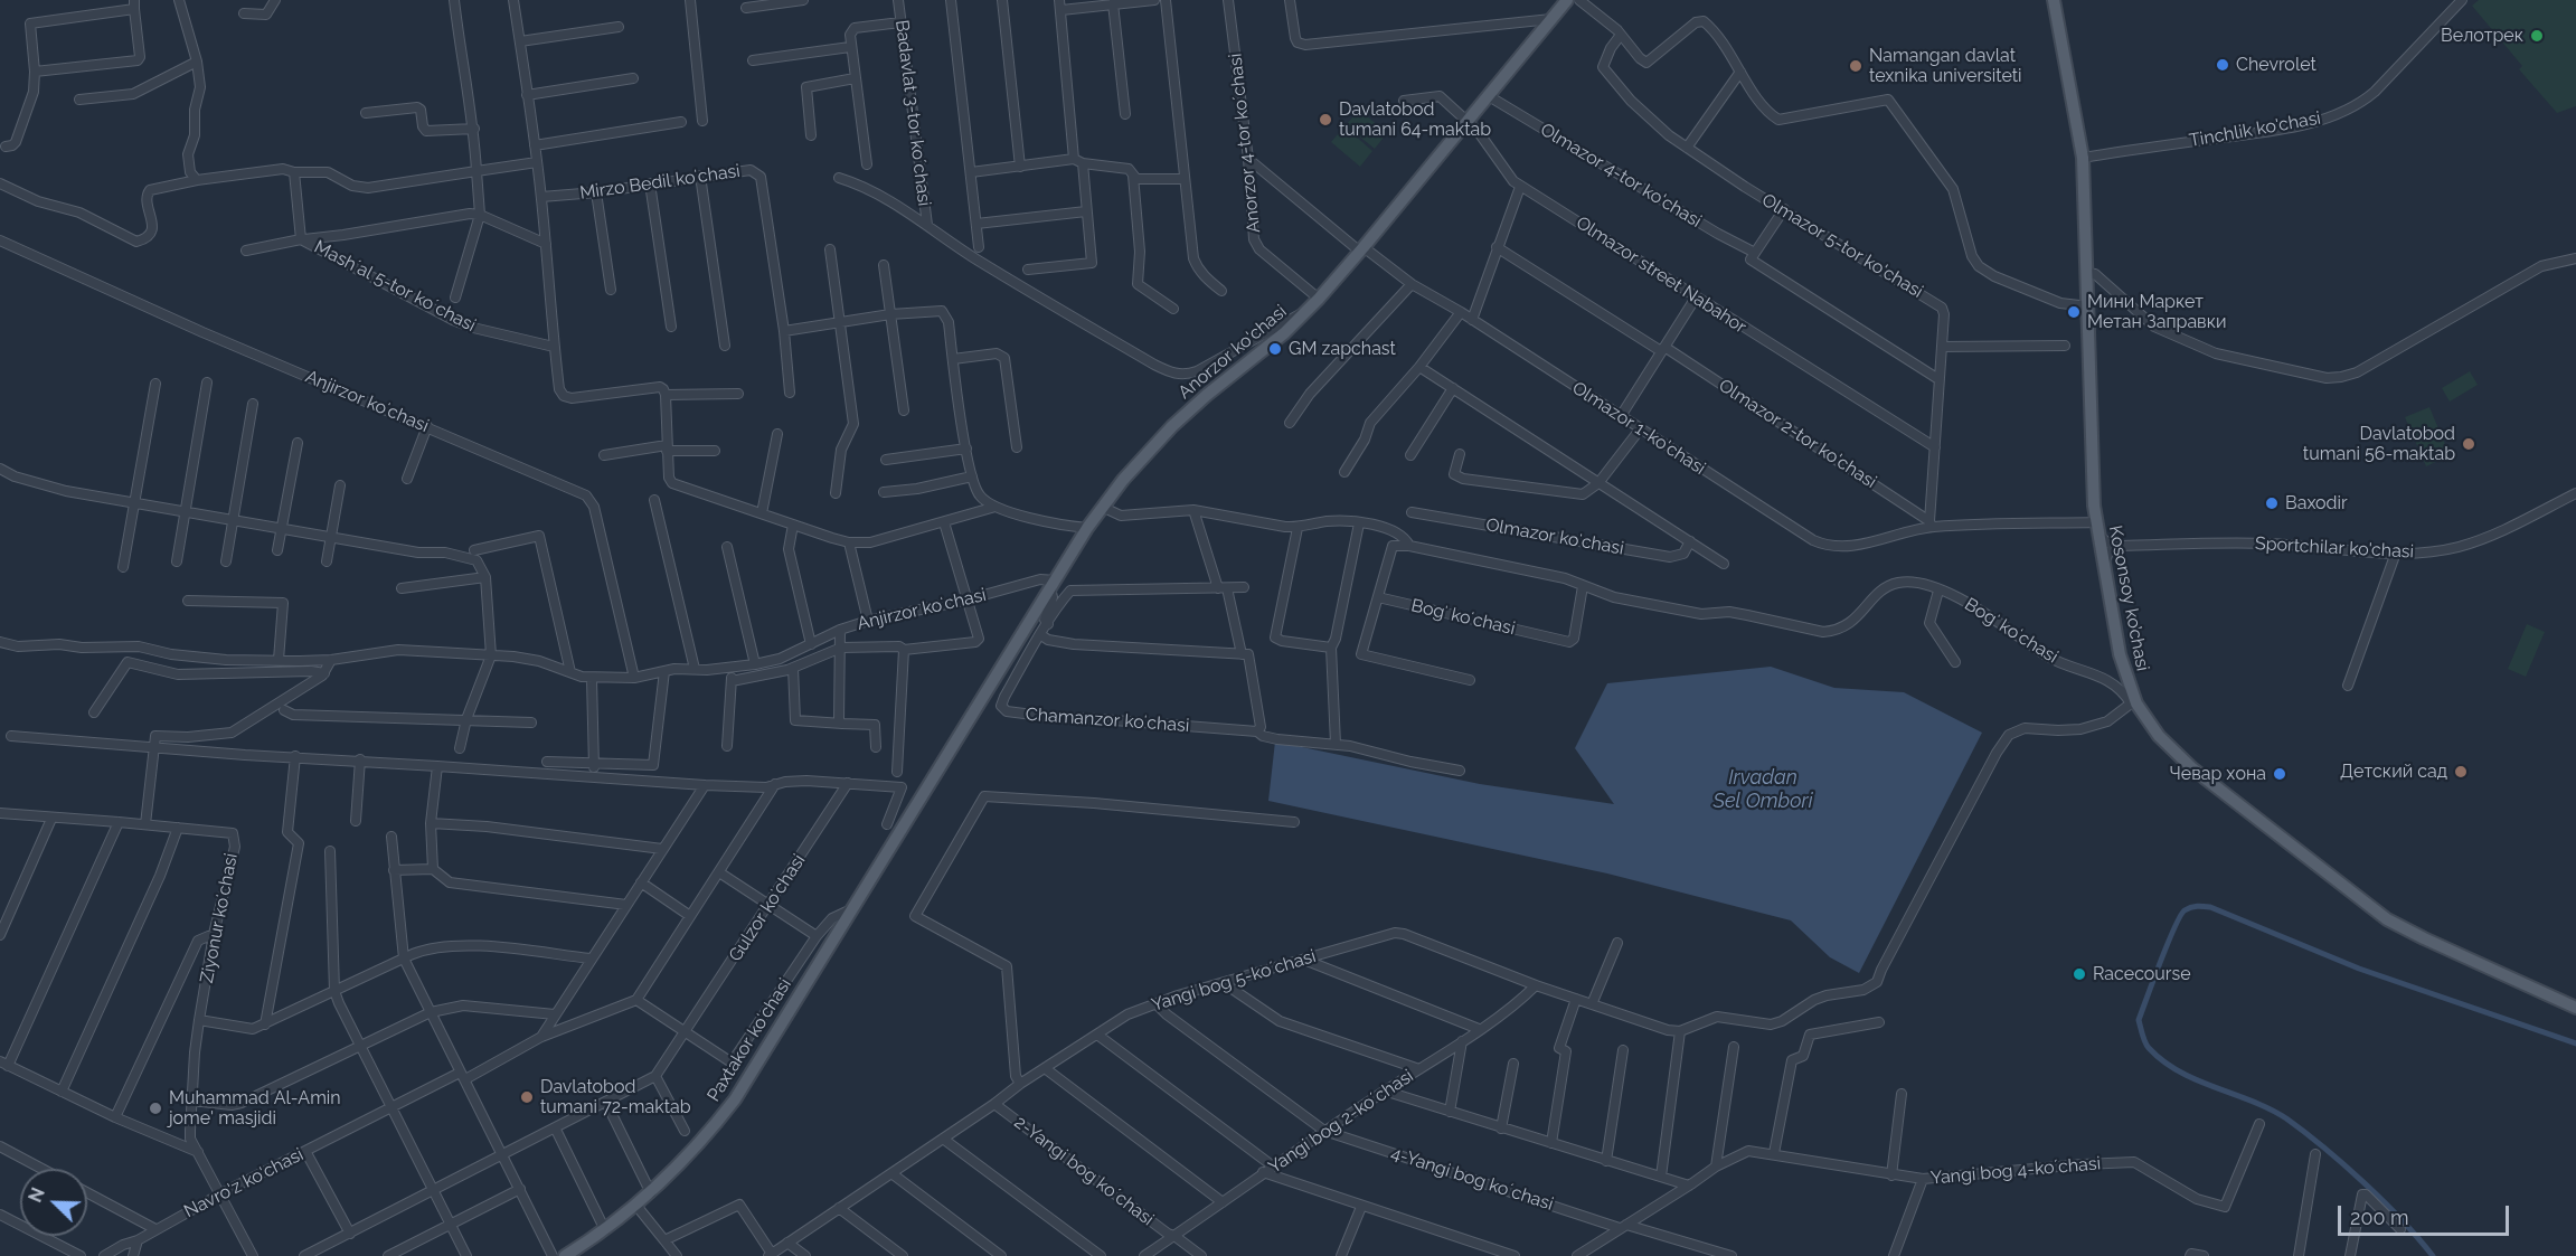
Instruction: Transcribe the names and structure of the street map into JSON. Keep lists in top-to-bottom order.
{
  "streets": {
    "main road": ["Anorzor ko'chasi", "Kosonsoy ko’chasi", "Paxtakor koʻchasi"],
    "street": [
      "Badavlat 3-tor koʼchasi",
      "Tinchlik ko'chasi",
      "Anorzor 4-tor koʼchasi",
      "Olmazor 4-tor ko'chasi",
      "Mirzo Bedil koʻchasi",
      "Olmazor 5-tor ko'chasi",
      "Olmazor street Nabahor",
      "Mashʼal 5-tor koʼchasi",
      "Anjirzor koʻchasi",
      "Olmazor 1-ko'chasi",
      "Olmazor 2-tor ko'chasi",
      "Olmazor koʻchasi",
      "Sportchilar ko'chasi",
      "Bogʻ koʻchasi",
      "Chamanzor koʻchasi",
      "Gulzor koʻchasi",
      "Ziyonur koʻchasi",
      "Yangi bog 5-koʼchasi",
      "Yangi bog 2-koʼchasi",
      "2-Yangi bog koʼchasi",
      "Yangi bog 4-koʼchasi",
      "4-Yangi bog koʼchasi",
      "Navro'z ko'chasi"
    ]
  },
  "crossings": [
    ["Tinchlik ko'chasi", "Kosonsoy ko’chasi"],
    ["Anorzor 4-tor koʼchasi", "Anorzor ko'chasi"],
    ["Anorzor 4-tor koʼchasi", "Olmazor 1-ko'chasi"],
    ["Olmazor 4-tor ko'chasi", "Olmazor 5-tor ko'chasi"],
    ["Olmazor 4-tor ko'chasi", "Anorzor ko'chasi"],
    ["Olmazor 5-tor ko'chasi", "Olmazor street Nabahor"],
    ["Olmazor 5-tor ko'chasi", "Olmazor 1-ko'chasi"],
    ["Olmazor 5-tor ko'chasi", "Olmazor 2-tor ko'chasi"],
    ["Olmazor street Nabahor", "Anorzor ko'chasi"],
    ["Anorzor ko'chasi", "Anjirzor koʻchasi"],
    ["Anorzor ko'chasi", "Olmazor 1-ko'chasi"],
    ["Anorzor ko'chasi", "Paxtakor koʻchasi"],
    ["Olmazor 1-ko'chasi", "Olmazor 2-tor ko'chasi"],
    ["Olmazor 1-ko'chasi", "Kosonsoy ko’chasi"],
    ["Kosonsoy ko’chasi", "Bogʻ koʻchasi"],
    ["Ziyonur koʻchasi", "Navro'z ko'chasi"],
    ["Yangi bog 5-koʼchasi", "Yangi bog 2-koʼchasi"],
    ["Yangi bog 5-koʼchasi", "2-Yangi bog koʼchasi"],
    ["Yangi bog 2-koʼchasi", "2-Yangi bog koʼchasi"],
    ["Yangi bog 2-koʼchasi", "4-Yangi bog koʼchasi"],
    ["Yangi bog 4-koʼchasi", "4-Yangi bog koʼchasi"]
  ],
  "water": ["Irvadan Sel Ombori"],
  "places": [
    "Велотрек",
    "Chevrolet",
    "Namangan davlat texnika universiteti",
    "Davlatobod tumani 64-maktab",
    "Мини Маркет Метан Заправки",
    "GM zapchast",
    "Davlatobod tumani 56-maktab",
    "Baxodir",
    "Детский сад",
    "Чевар хона",
    "Racecourse",
    "Davlatobod tumani 72-maktab",
    "Muhammad Al-Amin jome' masjidi"
  ],
  "scale_bar": "200 m",
  "north": "top left"
}
